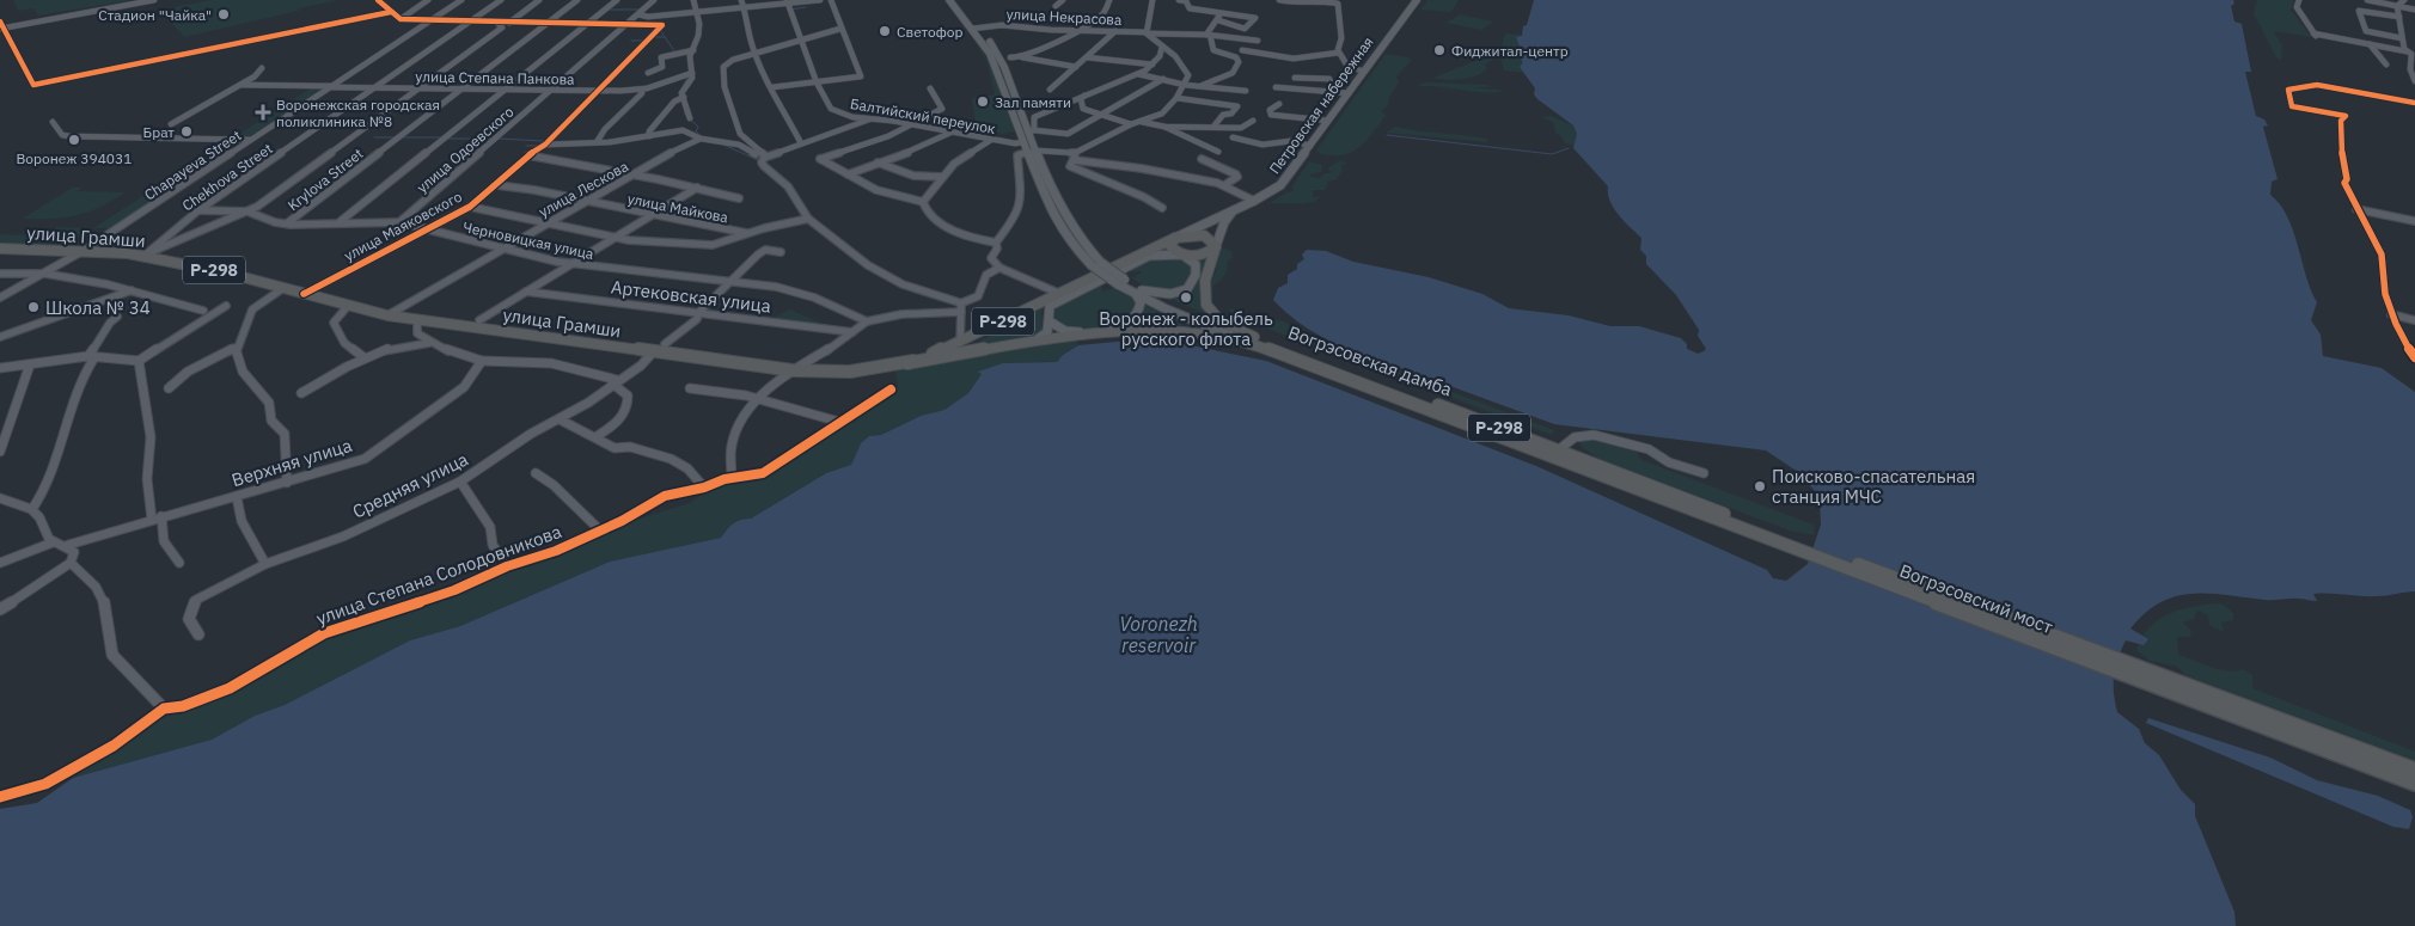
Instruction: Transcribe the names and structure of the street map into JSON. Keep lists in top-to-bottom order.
{
  "streets": {
    "highway": [
      "Петровская набережная",
      "улица Грамши",
      "Р-298",
      "Вогрэсовская дамба",
      "Вогрэсовский мост"
    ],
    "street": [
      "улица Некрасова",
      "улица Степана Панкова",
      "Балтийский переулок",
      "улица Одоевского",
      "Chapayeva Street",
      "Chekhova Street",
      "Krylova Street",
      "улица Лескова",
      "улица Майкова",
      "улица Маяковского",
      "Черновицкая улица",
      "Артековская улица",
      "Верхняя улица",
      "Средняя улица",
      "улица Степана Солодовникова"
    ]
  },
  "crossings": [
    ["улица Степана Панкова", "улица Одоевского"],
    ["улица Степана Панкова", "Chapayeva Street"],
    ["улица Степана Панкова", "Chekhova Street"],
    ["улица Степана Панкова", "Krylova Street"],
    ["улица Степана Панкова", "улица Маяковского"],
    ["Петровская набережная", "улица Грамши"],
    ["Петровская набережная", "Р-298"],
    ["улица Одоевского", "улица Маяковского"],
    ["улица Одоевского", "Черновицкая улица"],
    ["Chapayeva Street", "улица Грамши"],
    ["Chekhova Street", "улица Грамши"],
    ["Chekhova Street", "Черновицкая улица"],
    ["Krylova Street", "Черновицкая улица"],
    ["улица Лескова", "улица Майкова"],
    ["улица Лескова", "улица Грамши"],
    ["улица Лескова", "Черновицкая улица"],
    ["улица Майкова", "улица Маяковского"],
    ["улица Маяковского", "улица Грамши"],
    ["улица Маяковского", "Черновицкая улица"],
    ["улица Грамши", "Р-298"],
    ["улица Грамши", "Средняя улица"],
    ["Р-298", "Вогрэсовская дамба"],
    ["Вогрэсовская дамба", "Вогрэсовский мост"]
  ],
  "water": ["Voronezh reservoir"],
  "places": {
    "other": [
      "Стадион \"Чайка\"",
      "Светофор",
      "Фиджитал-центр",
      "Зал памяти",
      "Брат",
      "Воронеж 394031",
      "Воронеж - колыбель русского флота",
      "Школа № 34",
      "Поисково-спасательная станция МЧС"
    ],
    "health": ["Воронежская городская поликлиника №8"]
  }
}
